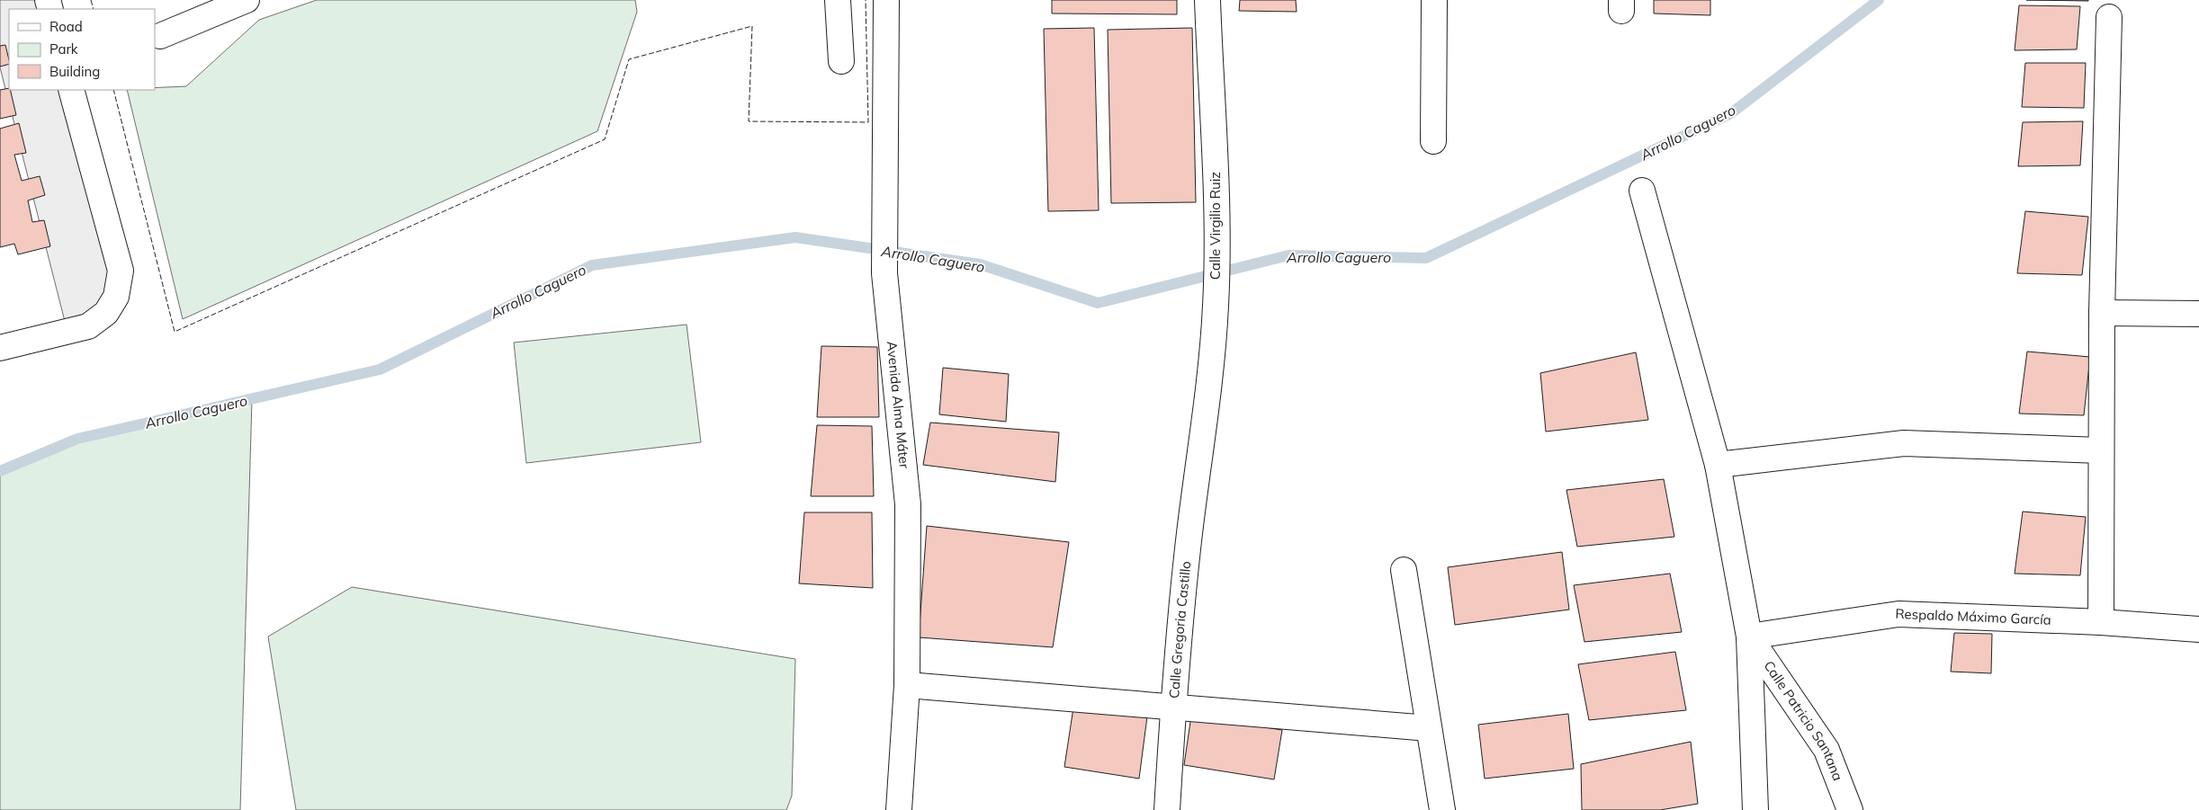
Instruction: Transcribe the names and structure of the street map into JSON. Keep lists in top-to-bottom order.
{
  "streets": {
    "street": [
      "Calle Virgilio Ruiz",
      "Avenida Alma Máter",
      "Respaldo Máximo García",
      "Calle Gregoria Castillo",
      "Calle Patricio Santana"
    ]
  },
  "crossings": [
    ["Calle Virgilio Ruiz", "Calle Gregoria Castillo"],
    ["Respaldo Máximo García", "Calle Patricio Santana"]
  ],
  "water": ["Arrollo Caguero"],
  "legend": ["Road", "Park", "Building"]
}
